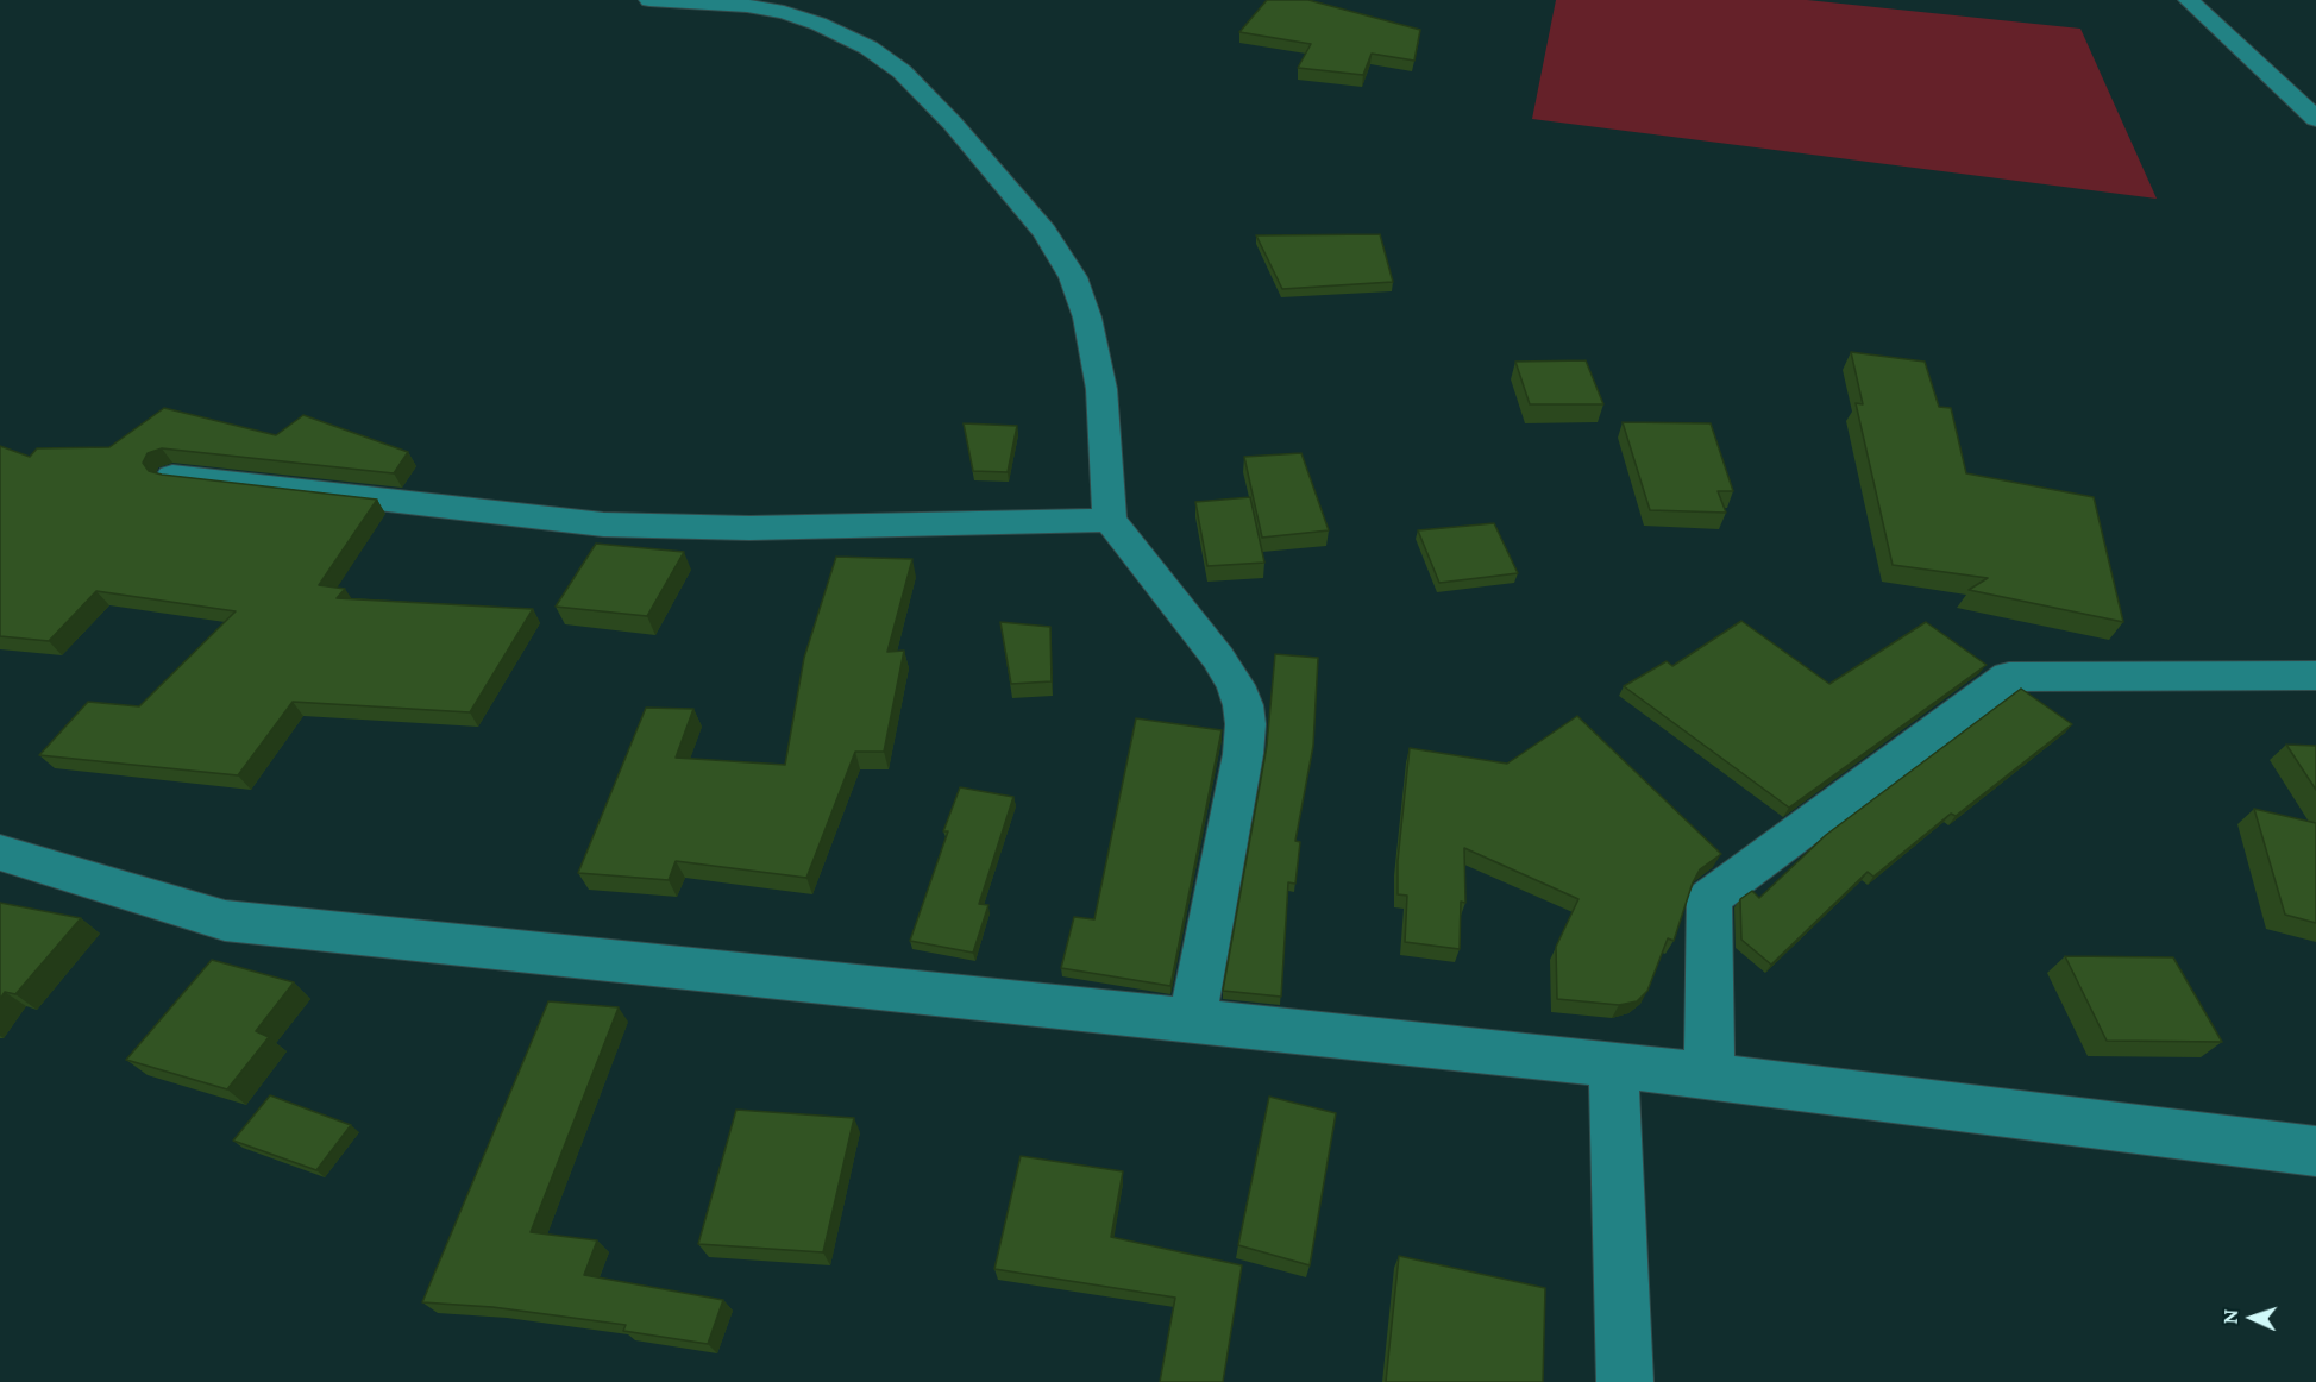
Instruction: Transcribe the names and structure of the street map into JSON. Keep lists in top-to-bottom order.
{
  "north": "left"
}
